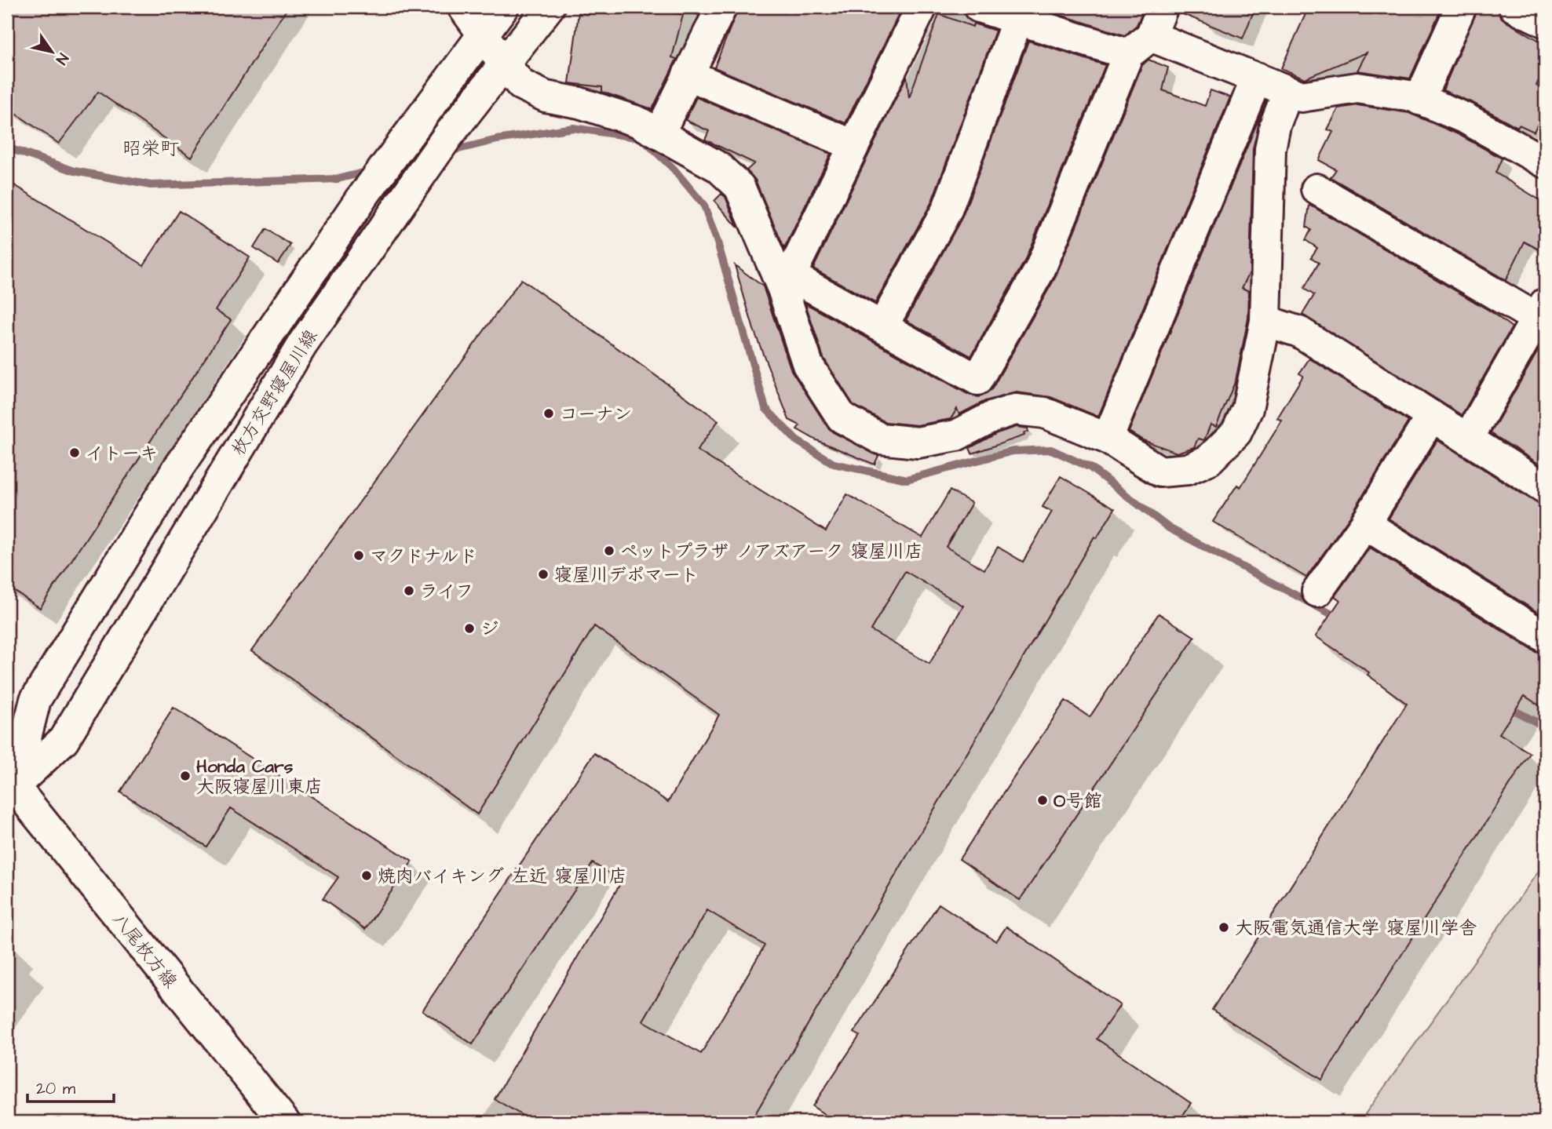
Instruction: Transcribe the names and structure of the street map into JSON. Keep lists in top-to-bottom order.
{
  "streets": {
    "street": ["枚方交野寝屋川線", "八尾枚方線"]
  },
  "crossings": [
    ["枚方交野寝屋川線", "八尾枚方線"]
  ],
  "districts": ["昭栄町"],
  "places": [
    "コーナン",
    "イトーキ",
    "ペットプラザ ノアズアーク 寝屋川店",
    "マクドナルド",
    "寝屋川デポマート",
    "ライフ",
    "ジ",
    "Honda Cars 大阪寝屋川東店",
    "O号館",
    "焼肉バイキング 左近 寝屋川店",
    "大阪電気通信大学 寝屋川学舎"
  ],
  "scale_bar": "20 m",
  "north": "bottom right"
}
